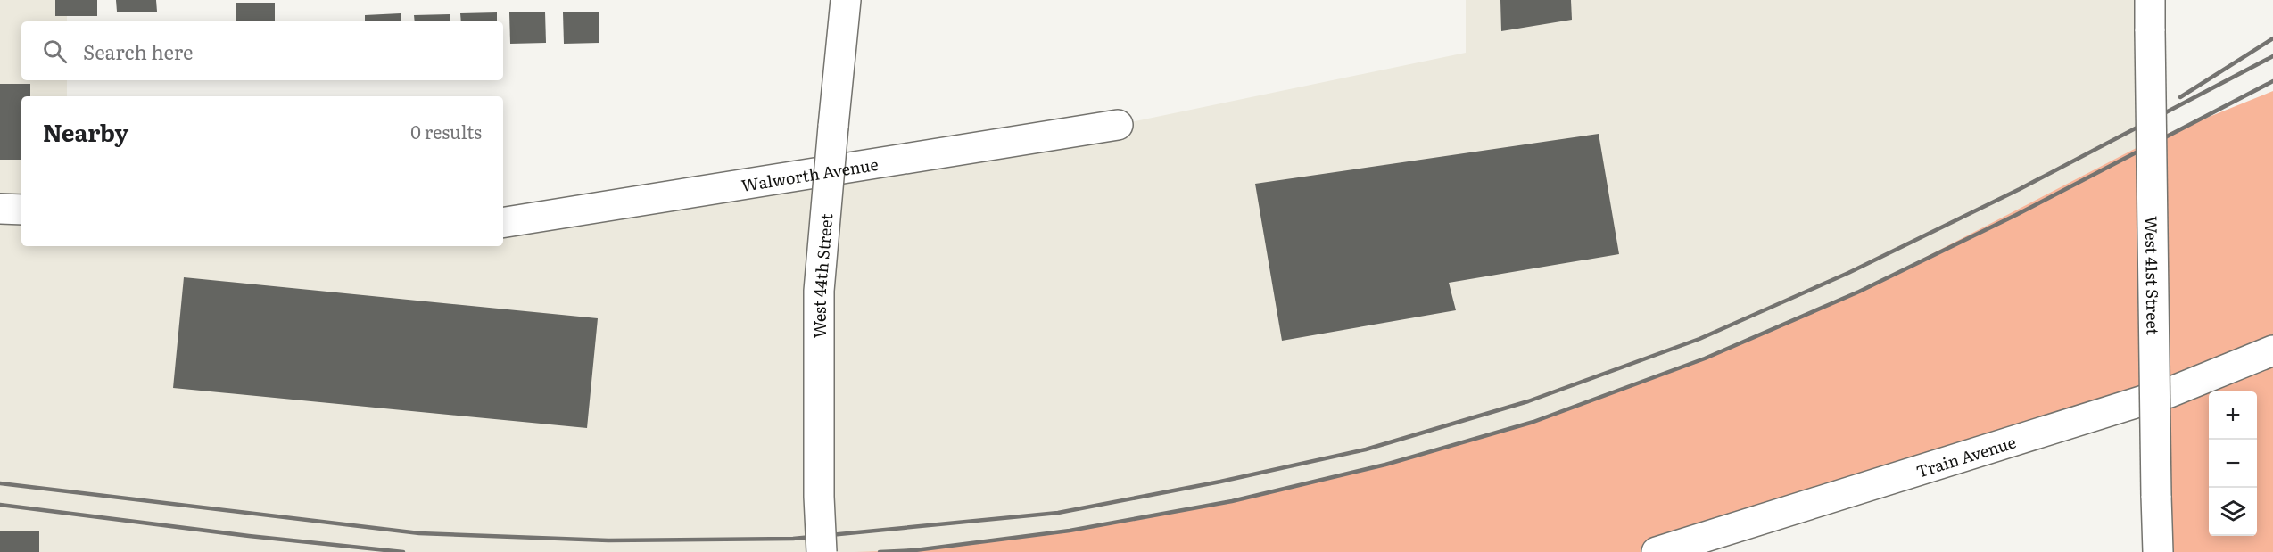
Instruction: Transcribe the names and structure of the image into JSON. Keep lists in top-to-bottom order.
{
  "streets": {
    "street": [
      "Walworth Avenue",
      "West 44th Street",
      "West 41st Street",
      "Train Avenue"
    ]
  },
  "page": {
    "search": "Search here",
    "heading": ["Nearby", "0 results"],
    "map_buttons": ["+", "−"]
  }
}
